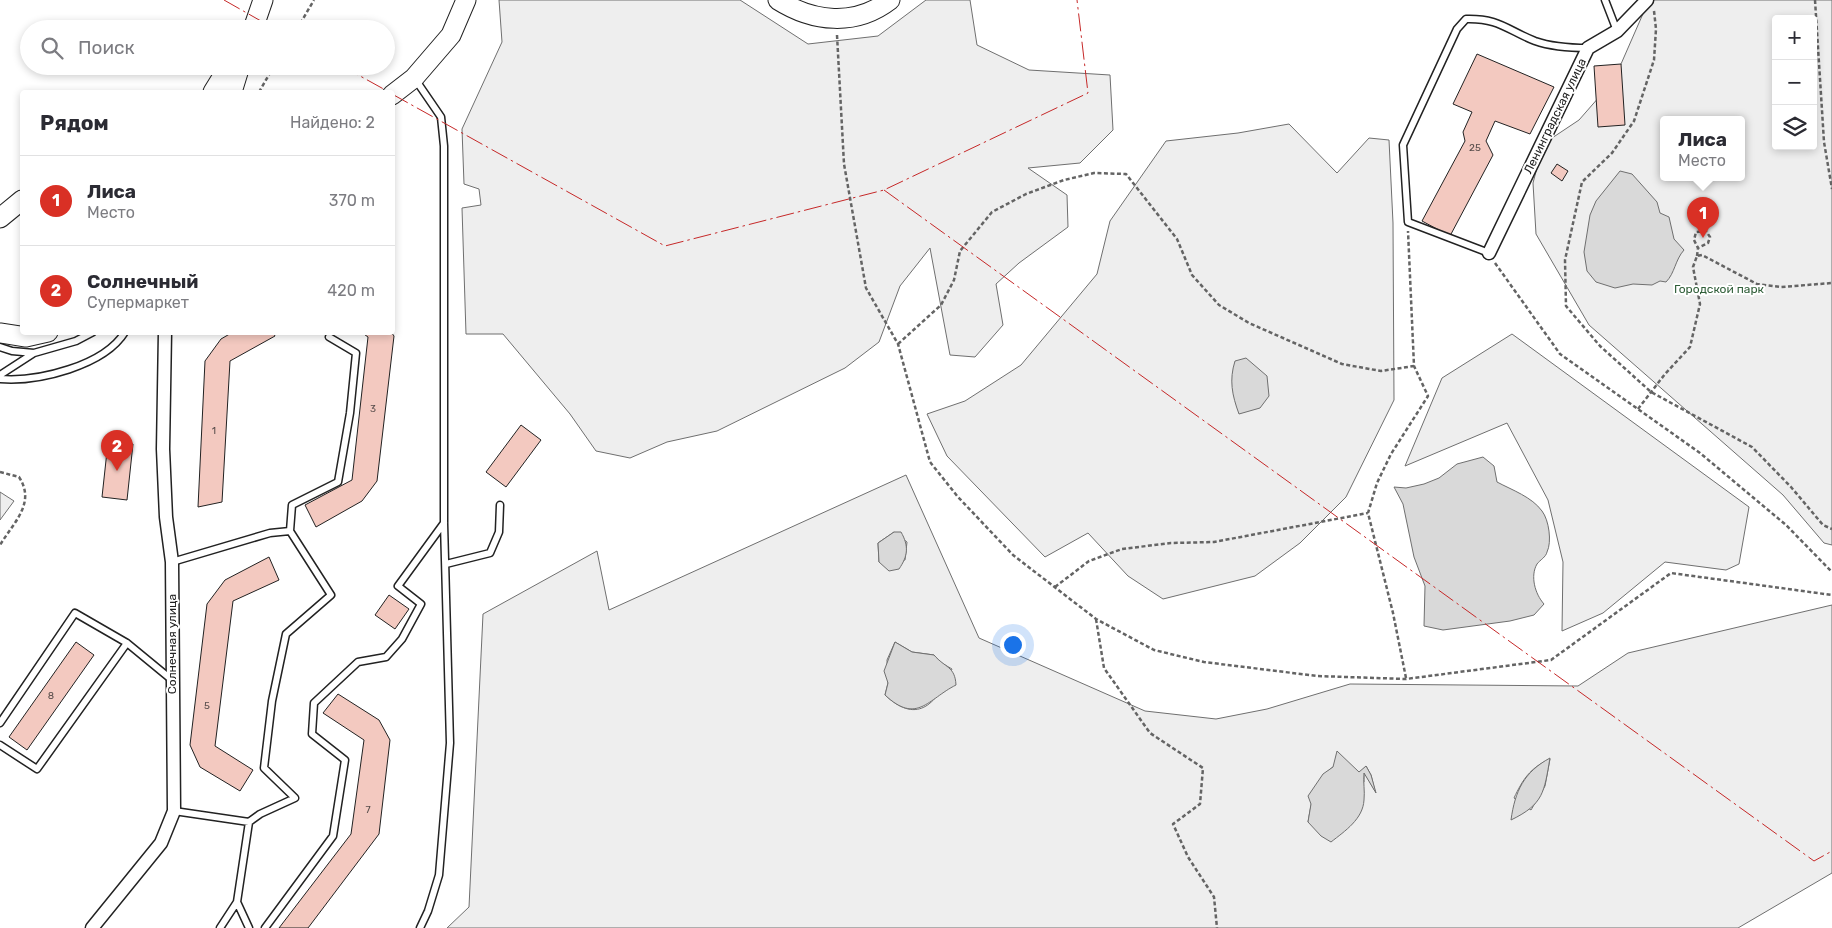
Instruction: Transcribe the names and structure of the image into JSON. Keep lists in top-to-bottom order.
{
  "streets": {
    "street": ["Ленинградская улица", "Солнечная улица"]
  },
  "parks": ["Городской парк"],
  "house_numbers": [
    "25",
    "3",
    "1",
    "8",
    "5",
    "7"
  ],
  "page": {
    "map_buttons": ["+", "−"],
    "search": "Поиск",
    "heading": ["Рядом", "Найдено: 2"],
    "popup": ["Лиса", "Место"],
    "list": [
      {
        "mark": "1",
        "name": "Лиса",
        "note": "Место",
        "value": "370 m"
      },
      {
        "mark": "2",
        "name": "Солнечный",
        "note": "Супермаркет",
        "value": "420 m"
      }
    ],
    "pins": ["1", "2"]
  }
}
